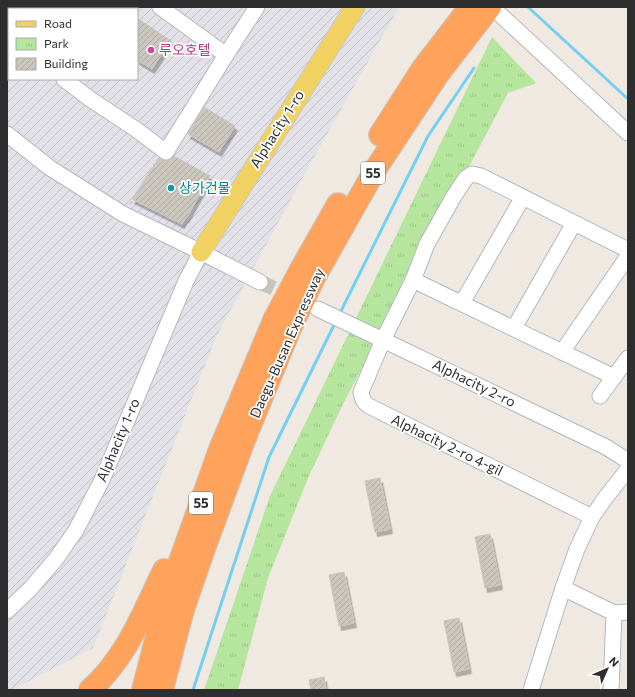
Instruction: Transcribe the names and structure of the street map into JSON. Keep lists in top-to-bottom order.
{
  "streets": {
    "highway": ["55", "Daegu-Busan Expressway"],
    "main road": ["Alphacity 1-ro"],
    "street": ["Alphacity 2-ro", "Alphacity 2-ro 4-gil"]
  },
  "crossings": [
    ["Alphacity 2-ro", "Alphacity 2-ro 4-gil"]
  ],
  "places": ["루오호텔", "상가건물"],
  "legend": ["Road", "Park", "Building"],
  "north": "top right"
}
